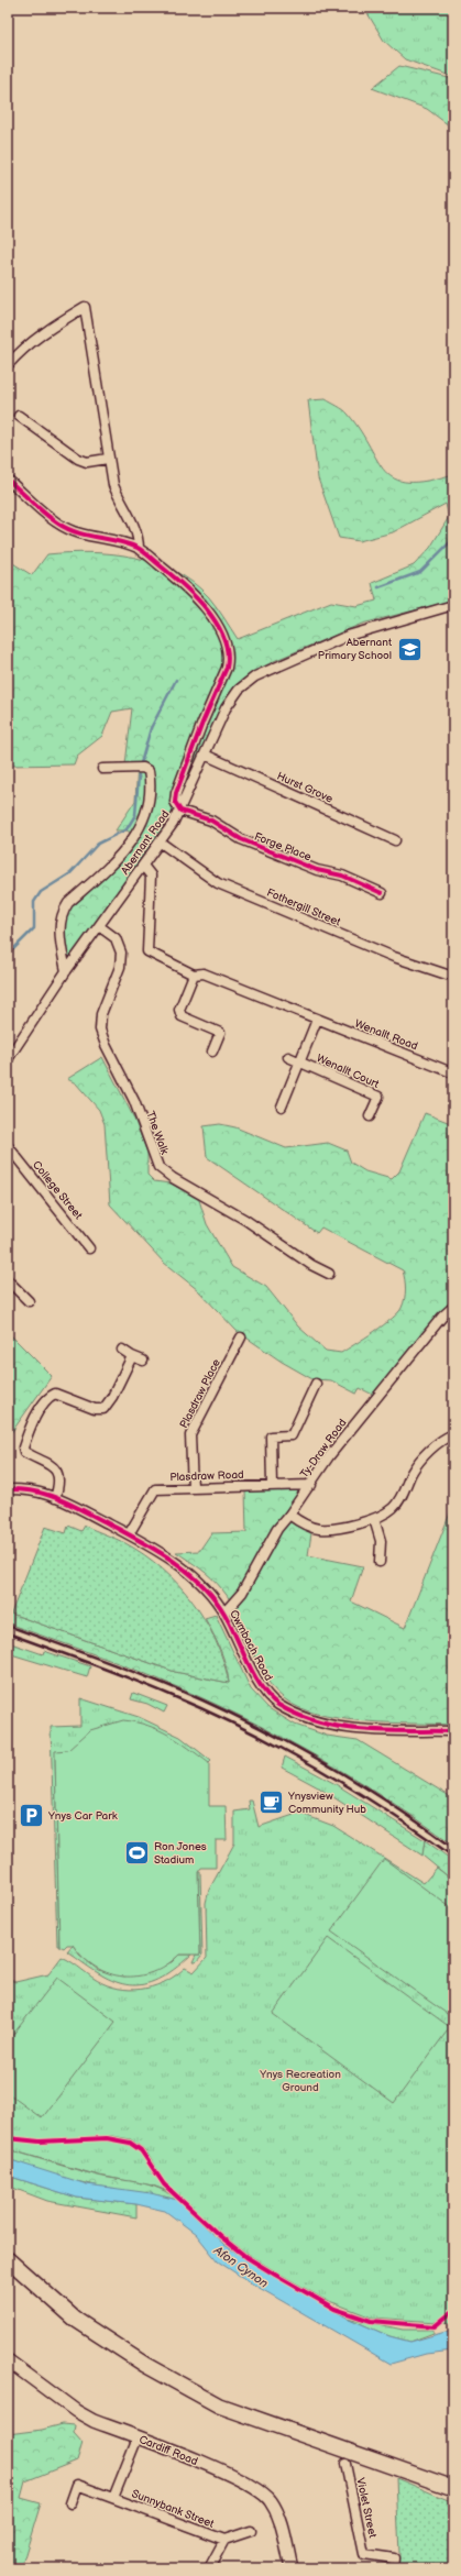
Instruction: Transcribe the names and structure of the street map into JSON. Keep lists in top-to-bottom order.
{
  "streets": {
    "main road": ["Cardiff Road"],
    "street": [
      "Hurst Grove",
      "Abernant Road",
      "Forge Place",
      "Fothergill Street",
      "Wenallt Road",
      "Wenallt Court",
      "The Walk",
      "College Street",
      "Plasdraw Place",
      "Ty-Draw Road",
      "Plasdraw Road",
      "Cwmbach Road",
      "Violet Street",
      "Sunnybank Street"
    ]
  },
  "crossings": [
    ["Hurst Grove", "Abernant Road"],
    ["Abernant Road", "Forge Place"],
    ["Abernant Road", "Fothergill Street"],
    ["Abernant Road", "Wenallt Road"],
    ["Abernant Road", "The Walk"],
    ["Plasdraw Place", "Plasdraw Road"],
    ["Ty-Draw Road", "Plasdraw Road"],
    ["Ty-Draw Road", "Cwmbach Road"],
    ["Plasdraw Road", "Cwmbach Road"],
    ["Cardiff Road", "Sunnybank Street"]
  ],
  "water": ["Afon Cynon"],
  "parks": ["Ynys Recreation Ground"],
  "places": {
    "school or university": ["Abernant Primary School"],
    "cafe": ["Ynysview Community Hub"],
    "parking": ["Ynys Car Park"],
    "sports": ["Ron Jones Stadium"]
  }
}
